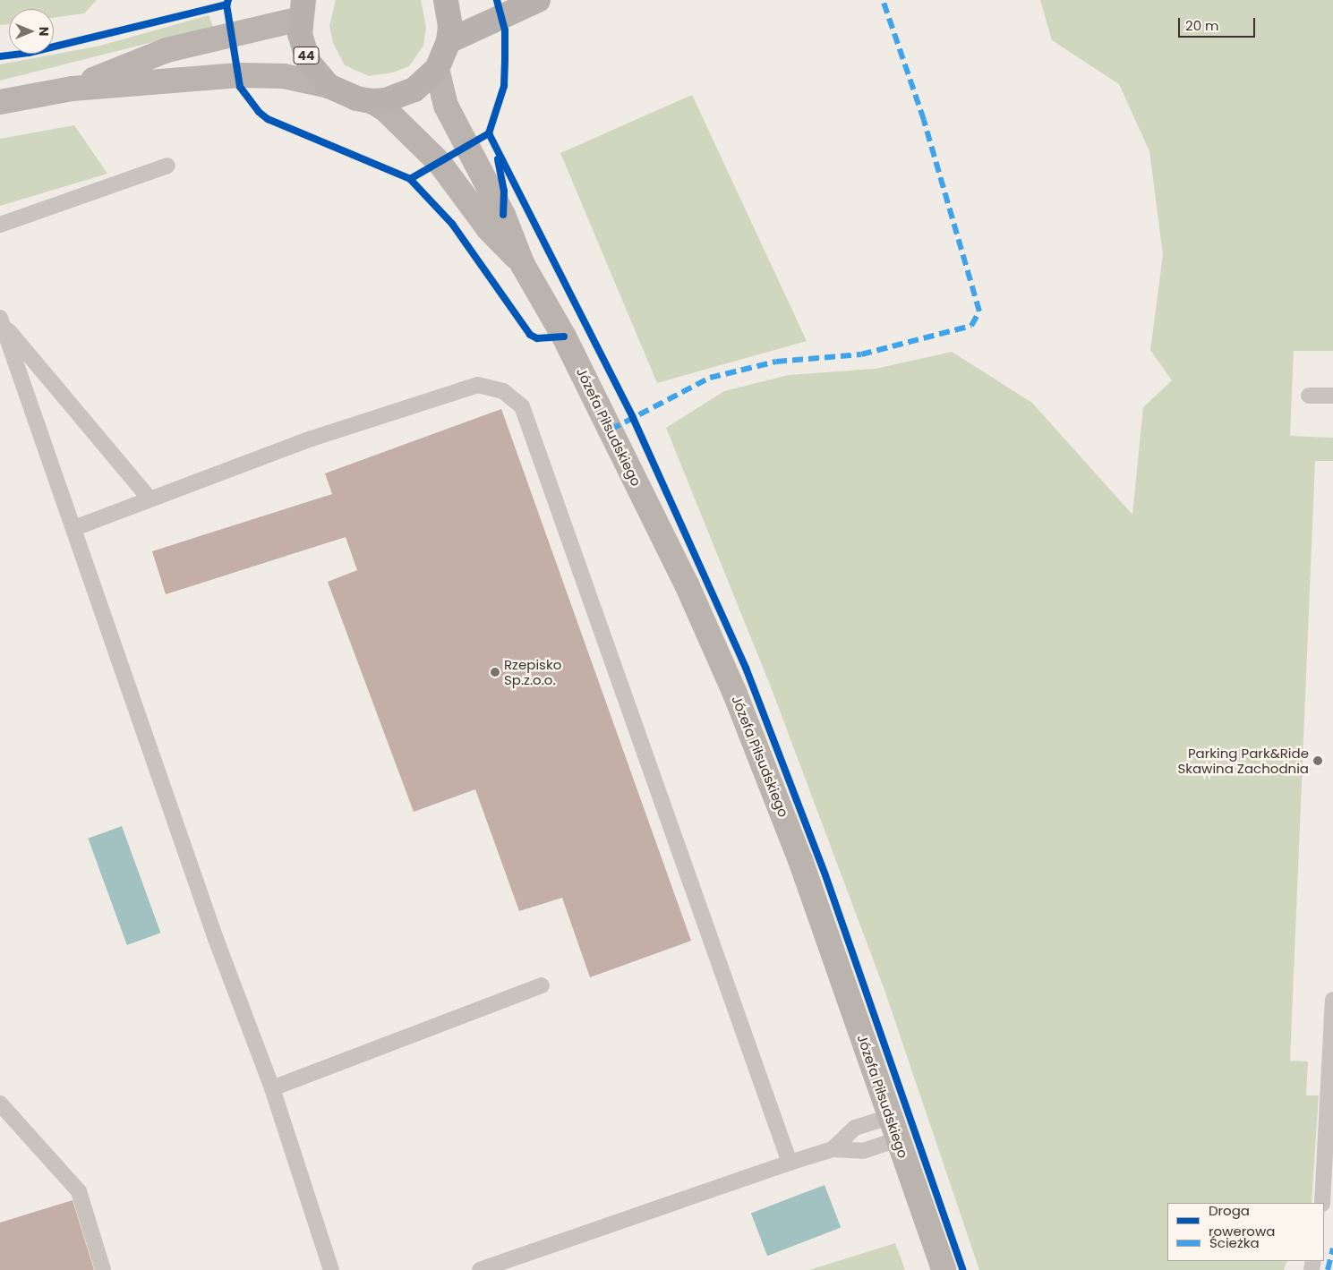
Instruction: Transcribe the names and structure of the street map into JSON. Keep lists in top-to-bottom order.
{
  "streets": {
    "main road": ["44", "Józefa Piłsudskiego"]
  },
  "crossings": [
    ["44", "Józefa Piłsudskiego"]
  ],
  "places": ["Rzepisko Sp.z.o.o.", "Parking Park&Ride Skawina Zachodnia"],
  "legend": ["Droga rowerowa", "Ścieżka"],
  "scale_bar": "20 m",
  "north": "right"
}
